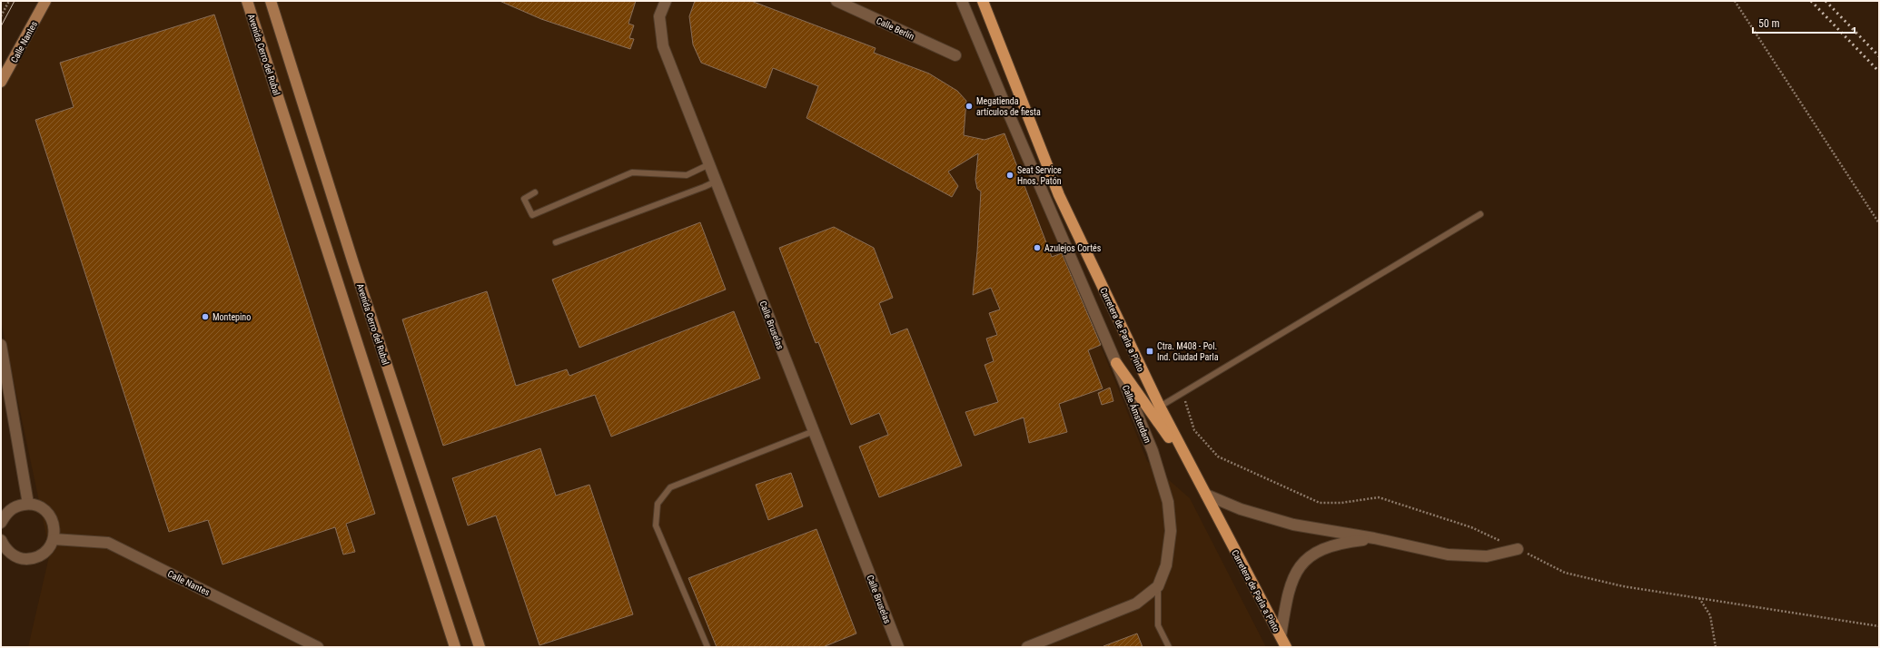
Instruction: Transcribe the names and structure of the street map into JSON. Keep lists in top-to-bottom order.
{
  "streets": {
    "main road": ["Carretera de Parla a Pinto"],
    "street": [
      "Calle Berlín",
      "Calle Nantes",
      "Avenida Cerro del Rubal",
      "Calle Bruselas",
      "Calle Ámsterdam"
    ]
  },
  "places": {
    "other": [
      "Megatienda artículos de fiesta",
      "Seat Service Hnos. Patón",
      "Azulejos Cortés",
      "Montepino"
    ],
    "transit": ["Ctra. M408 - Pol. Ind. Ciudad Parla"]
  },
  "scale_bar": "50 m"
}
